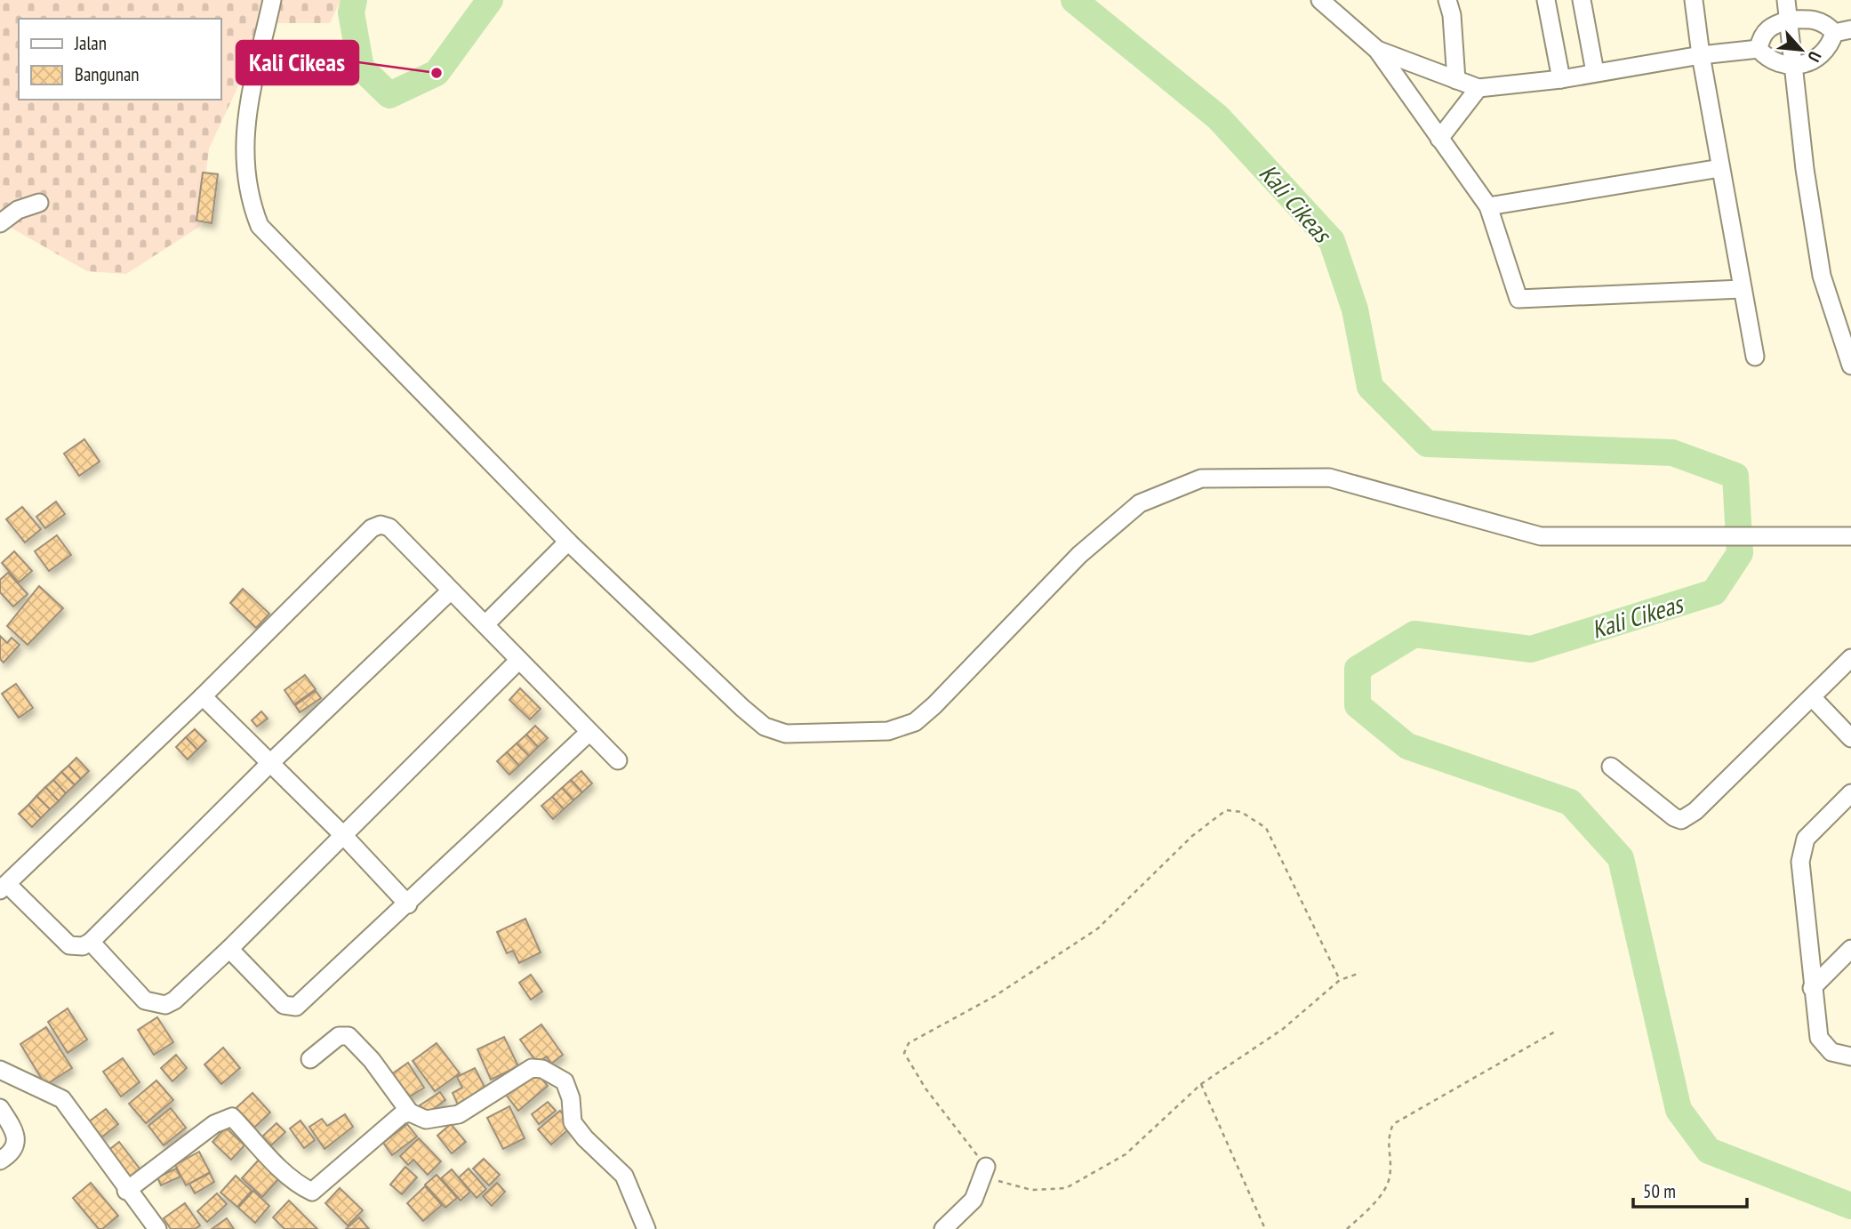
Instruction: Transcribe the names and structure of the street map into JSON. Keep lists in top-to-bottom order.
{
  "water": ["Kali Cikeas"],
  "places": ["Kali Cikeas"],
  "legend": ["Jalan", "Bangunan"],
  "scale_bar": "50 m",
  "north": "bottom right"
}
